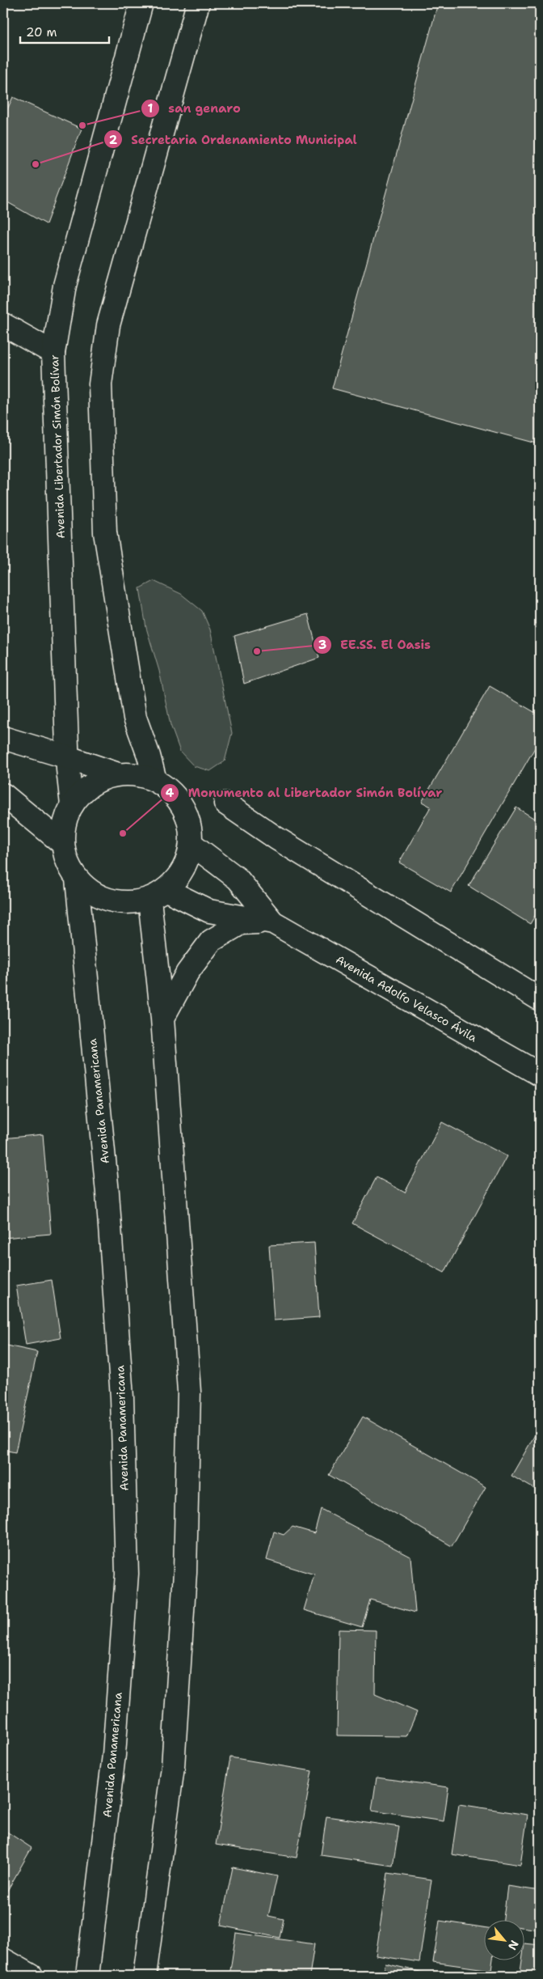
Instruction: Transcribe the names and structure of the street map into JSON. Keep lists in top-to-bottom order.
{
  "streets": {
    "main road": ["Avenida Libertador Simón Bolívar", "Avenida Adolfo Velasco Ávila", "Avenida Panamericana"]
  },
  "crossings": [
    ["Avenida Libertador Simón Bolívar", "Avenida Adolfo Velasco Ávila"],
    ["Avenida Libertador Simón Bolívar", "Avenida Panamericana"],
    ["Avenida Adolfo Velasco Ávila", "Avenida Panamericana"]
  ],
  "places": [
    "san genaro",
    "Secretaria Ordenamiento Municipal",
    "EE.SS. El Oasis",
    "Monumento al Libertador Simón Bolívar"
  ],
  "scale_bar": "20 m",
  "north": "bottom right"
}
